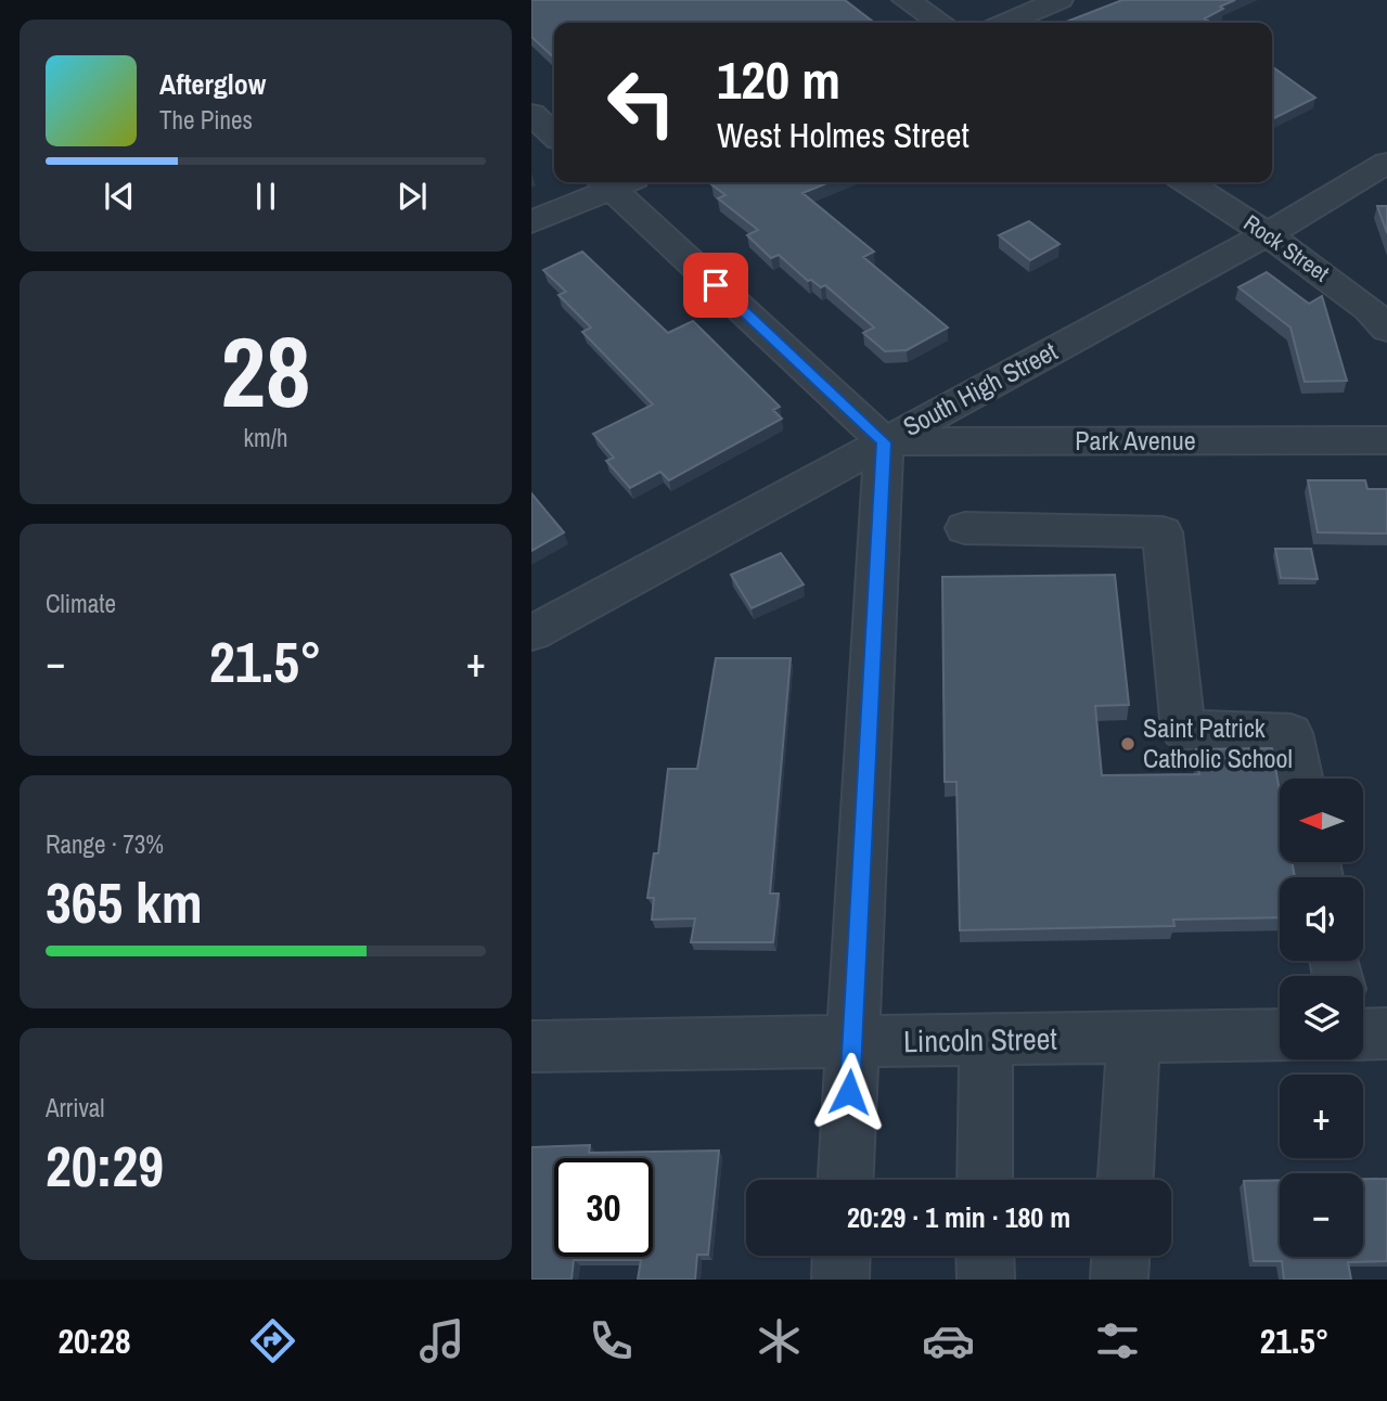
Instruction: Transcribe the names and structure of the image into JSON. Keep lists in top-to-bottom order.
{
  "streets": {
    "street": [
      "Rock Street",
      "South High Street",
      "Park Avenue",
      "Lincoln Street"
    ]
  },
  "crossings": [
    ["Rock Street", "South High Street"],
    ["South High Street", "Park Avenue"]
  ],
  "places": ["Saint Patrick Catholic School"],
  "north": "left",
  "page": {
    "turn": ["120 m", "West Holmes Street"],
    "song": ["Afterglow", "The Pines"],
    "tile": [
      ["28", "km/h"],
      "Climate",
      ["Range · 73%", "365 km"],
      ["Arrival", "20:29"]
    ],
    "heat": ["−", "21.5°", "+"],
    "map_buttons": ["+", "−"],
    "limit": "30",
    "trip": "20:29 · 1 min · 180 m",
    "tabs": ["20:28", "21.5°"]
  }
}
